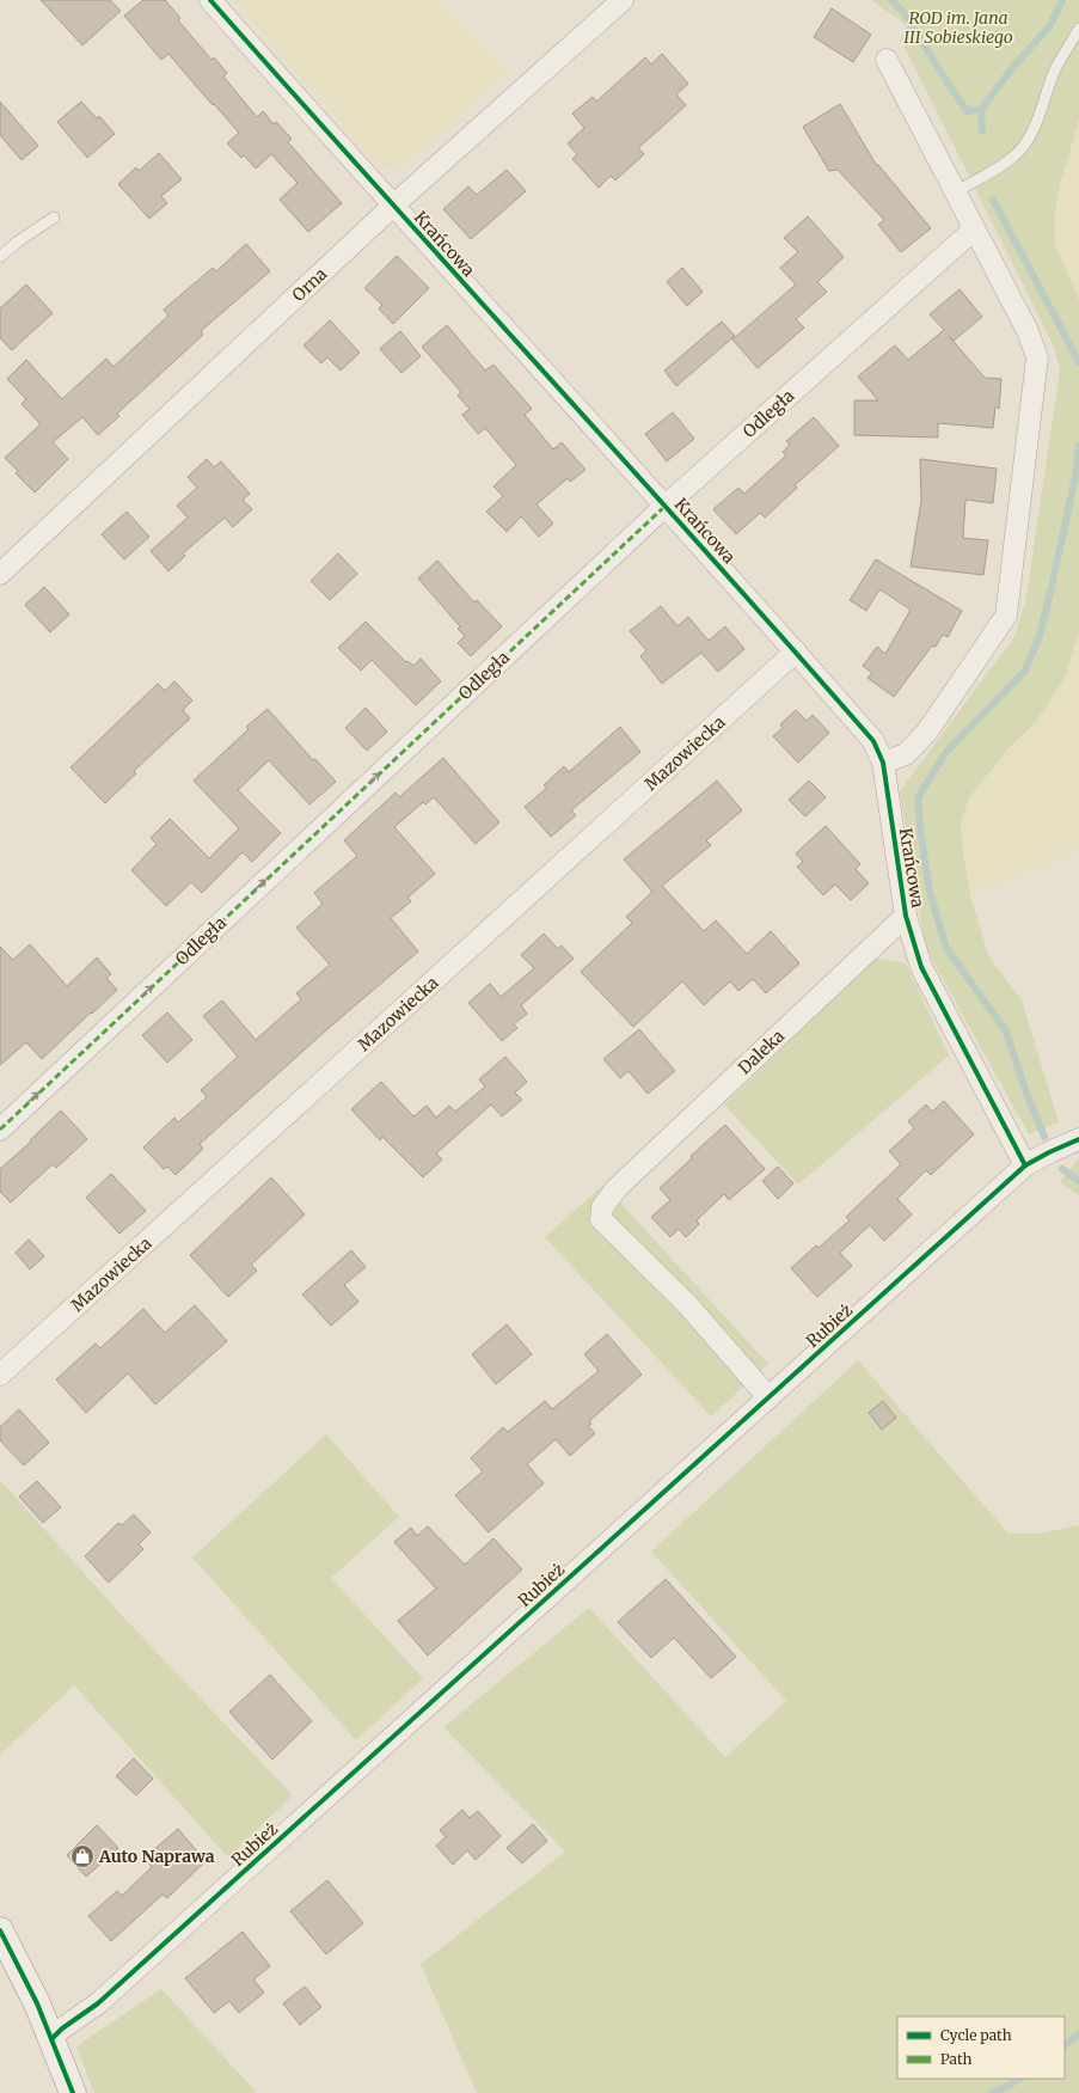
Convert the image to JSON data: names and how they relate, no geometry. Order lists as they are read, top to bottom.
{
  "streets": {
    "street": [
      "Krańcowa",
      "Orna",
      "Odległa",
      "Mazowiecka",
      "Daleka",
      "Rubież"
    ]
  },
  "crossings": [
    ["Krańcowa", "Orna"],
    ["Krańcowa", "Odległa"],
    ["Krańcowa", "Mazowiecka"],
    ["Krańcowa", "Daleka"],
    ["Krańcowa", "Rubież"],
    ["Daleka", "Rubież"]
  ],
  "one_way": ["Odległa"],
  "parks": ["ROD im. Jana III Sobieskiego"],
  "places": {
    "shop": ["Auto Naprawa"]
  },
  "legend": ["Cycle path", "Path"]
}
